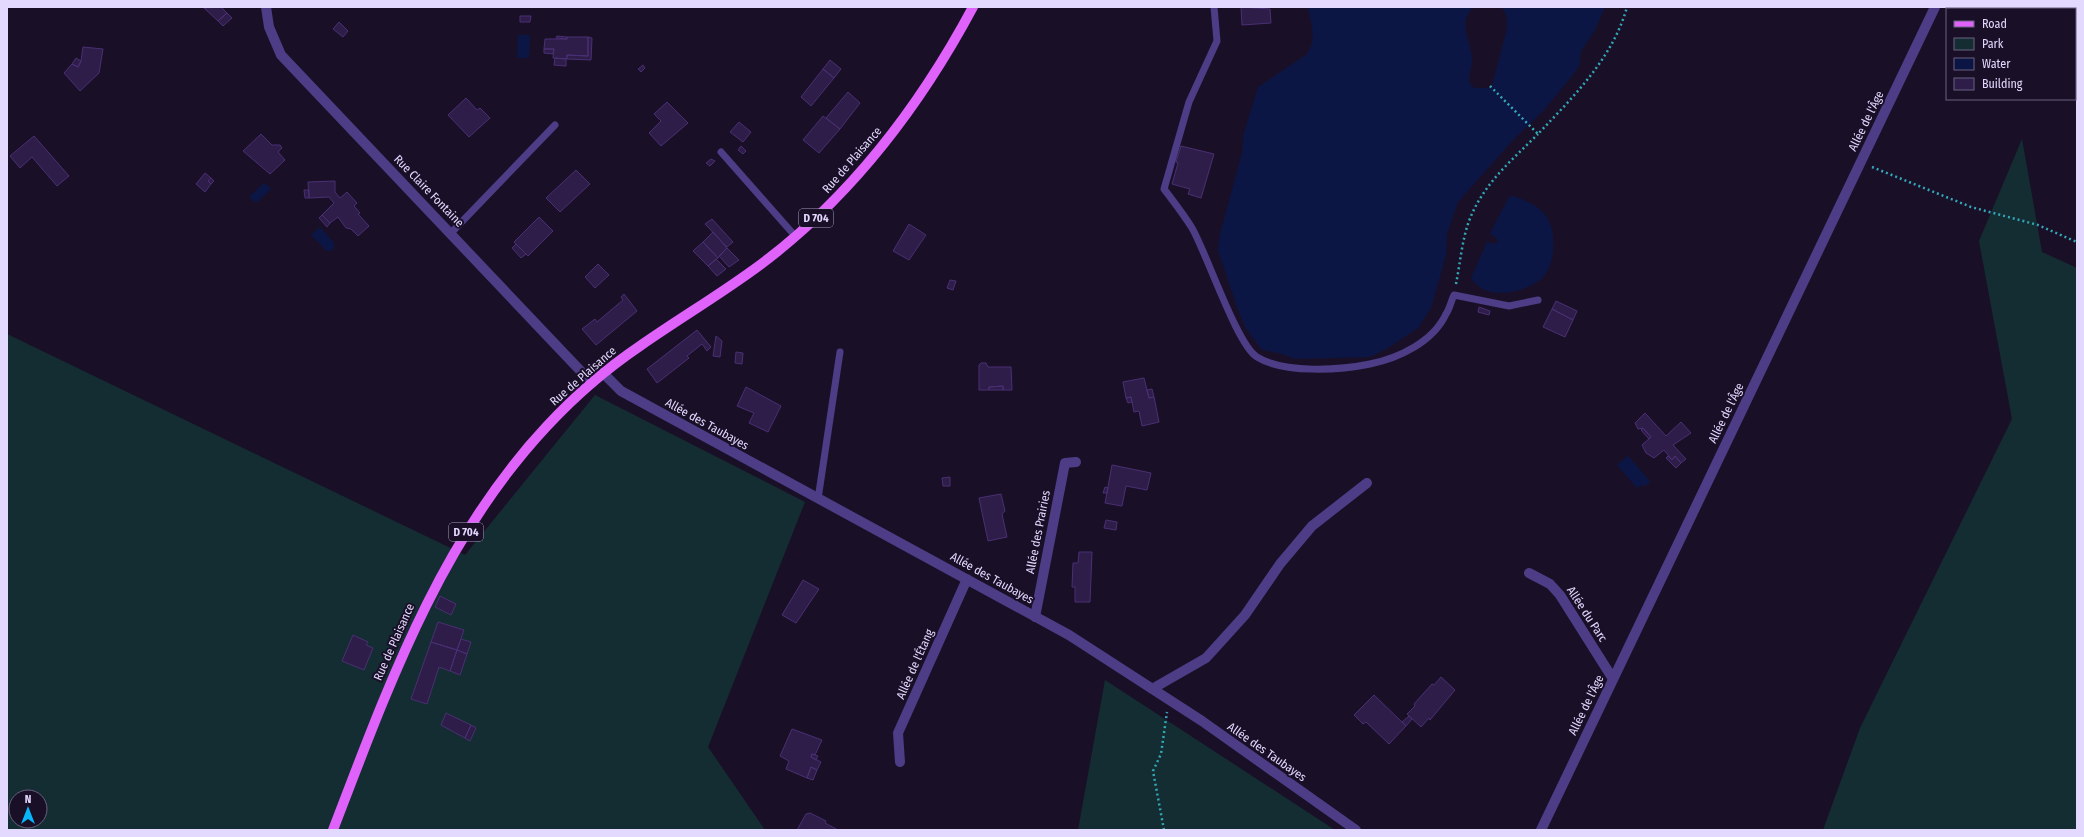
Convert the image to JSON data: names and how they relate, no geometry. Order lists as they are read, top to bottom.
{
  "streets": {
    "main road": ["Rue de Plaisance", "D 704"],
    "street": [
      "Allée de l'Âge",
      "Rue Claire Fontaine",
      "Allée des Taubayes",
      "Allée des Prairies",
      "Allée du Parc",
      "Allée de l'Étang"
    ]
  },
  "crossings": [
    ["Allée de l'Âge", "Allée du Parc"],
    ["Rue de Plaisance", "Rue Claire Fontaine"],
    ["Rue de Plaisance", "Allée des Taubayes"],
    ["Allée des Taubayes", "Allée des Prairies"],
    ["Allée des Taubayes", "Allée de l'Étang"]
  ],
  "legend": [
    "Road",
    "Park",
    "Water",
    "Building"
  ],
  "north": "top"
}
